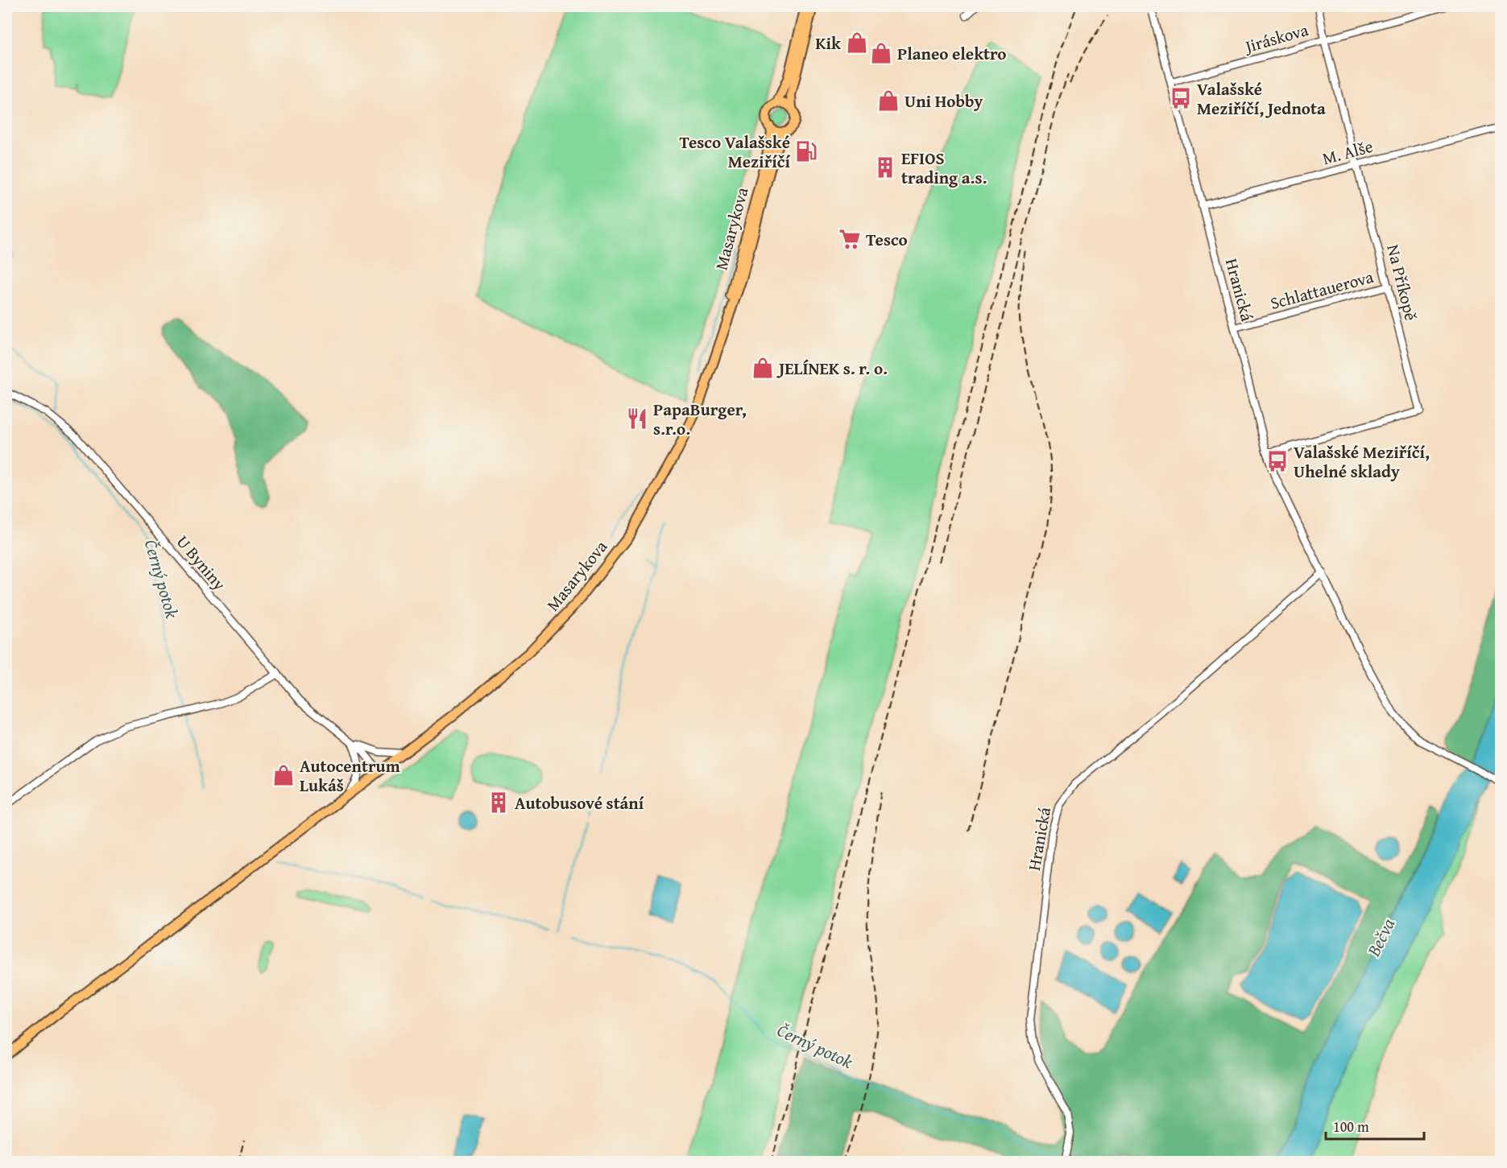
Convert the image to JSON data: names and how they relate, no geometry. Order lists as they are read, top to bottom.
{
  "streets": {
    "main road": ["Masarykova"],
    "street": [
      "Jiráskova",
      "M. Alše",
      "Na Příkopě",
      "Hranická",
      "Schlattauerova",
      "U Byniny"
    ]
  },
  "crossings": [
    ["Jiráskova", "Na Příkopě"],
    ["Jiráskova", "Hranická"],
    ["M. Alše", "Na Příkopě"],
    ["M. Alše", "Hranická"],
    ["Na Příkopě", "Hranická"],
    ["Na Příkopě", "Schlattauerova"],
    ["Hranická", "Schlattauerova"]
  ],
  "water": ["Černý potok", "Bečva"],
  "places": {
    "shop": [
      "Kik",
      "Planeo elektro",
      "Uni Hobby",
      "JELÍNEK s. r. o.",
      "Autocentrum Lukáš"
    ],
    "bus stop": ["Valašské Meziříčí, Jednota", "Valašské Meziříčí, Uhelné sklady"],
    "fuel station": ["Tesco Valašské Meziříčí"],
    "building": ["EFIOS trading a.s.", "Autobusové stání"],
    "supermarket": ["Tesco"],
    "restaurant": ["PapaBurger, s.r.o."]
  },
  "scale_bar": "100 m"
}
